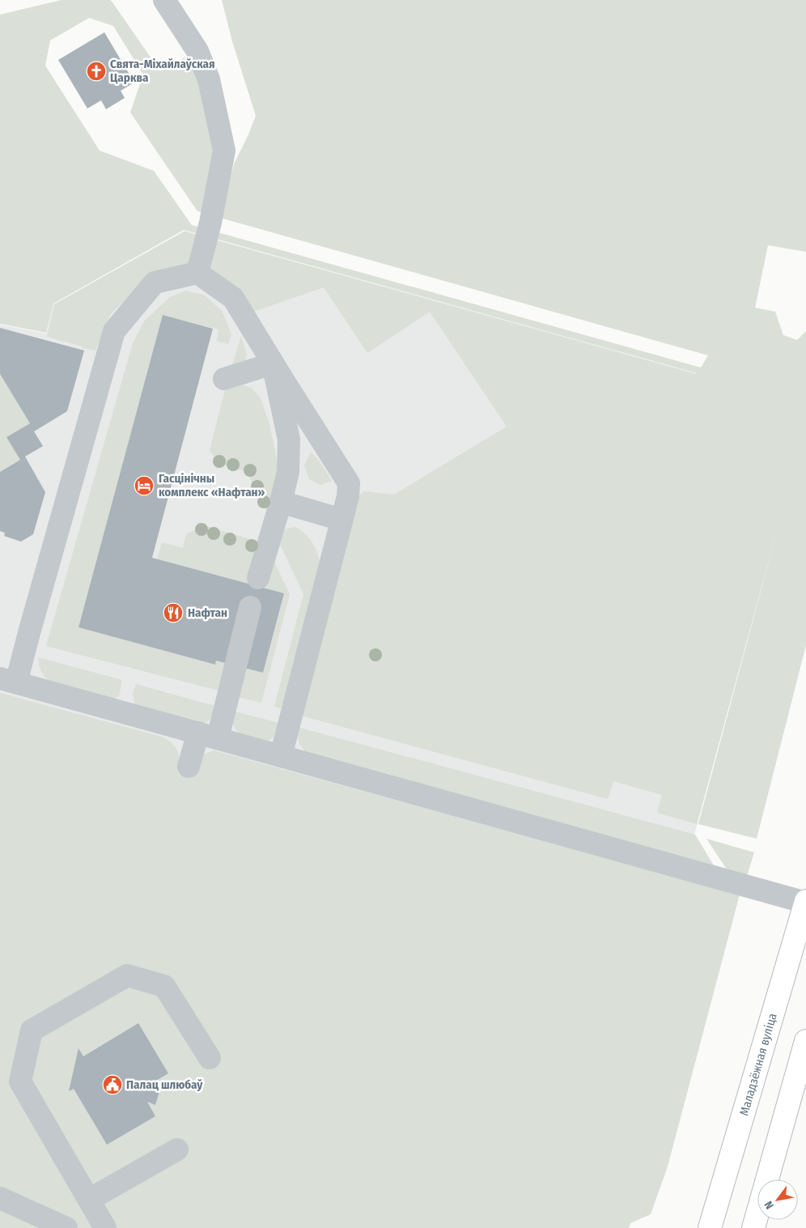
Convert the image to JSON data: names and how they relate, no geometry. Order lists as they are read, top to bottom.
{
  "streets": {
    "main road": ["Маладзёжная вуліца"]
  },
  "places": {
    "church": ["Свята-Міхайлаўская Царква"],
    "hotel": ["Гасцінічны комплекс «Нафтан»"],
    "restaurant": ["Нафтан"],
    "public building": ["Палац шлюбаў"]
  },
  "north": "bottom left"
}
